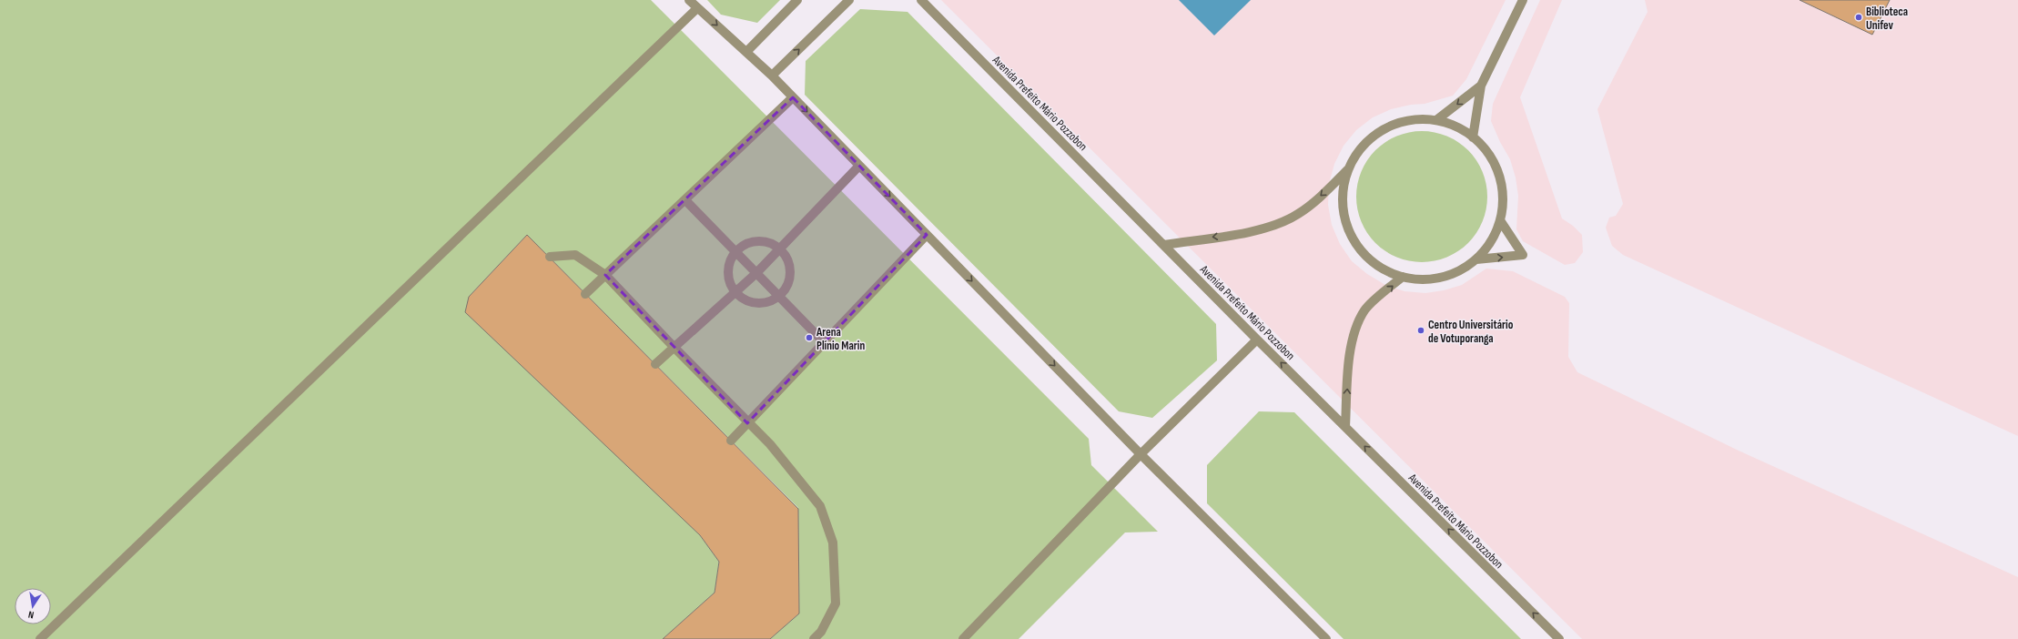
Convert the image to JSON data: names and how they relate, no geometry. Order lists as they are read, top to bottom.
{
  "streets": {
    "street": ["Avenida Prefeito Mário Pozzobon"]
  },
  "one_way": ["Avenida Prefeito Mário Pozzobon"],
  "places": ["Biblioteca Unifev", "Centro Universitário de Votuporanga", "Arena Plínio Marin"],
  "north": "bottom"
}
